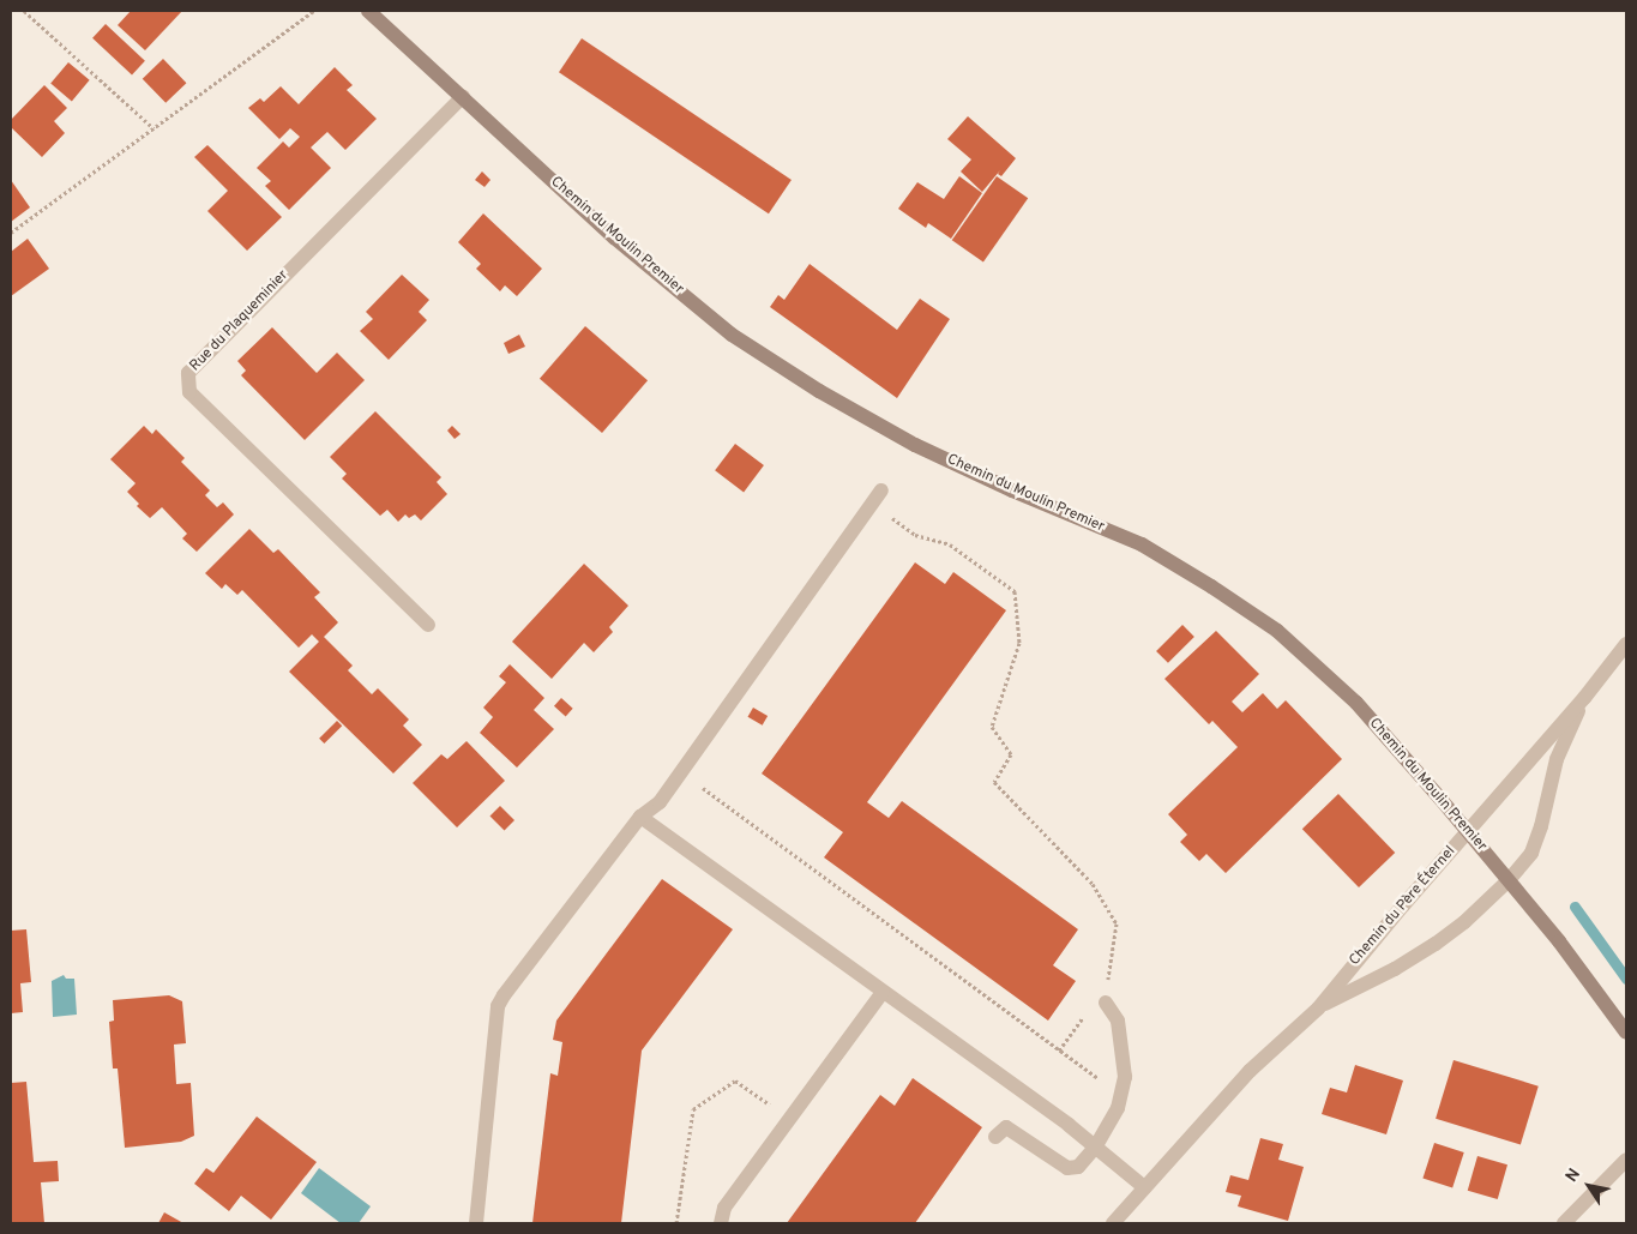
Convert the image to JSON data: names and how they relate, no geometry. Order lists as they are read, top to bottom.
{
  "streets": {
    "main road": ["Chemin du Moulin Premier"],
    "street": ["Rue du Plaqueminier", "Chemin du Père Éternel"]
  },
  "crossings": [
    ["Chemin du Moulin Premier", "Rue du Plaqueminier"],
    ["Chemin du Moulin Premier", "Chemin du Père Éternel"]
  ],
  "north": "top left"
}
